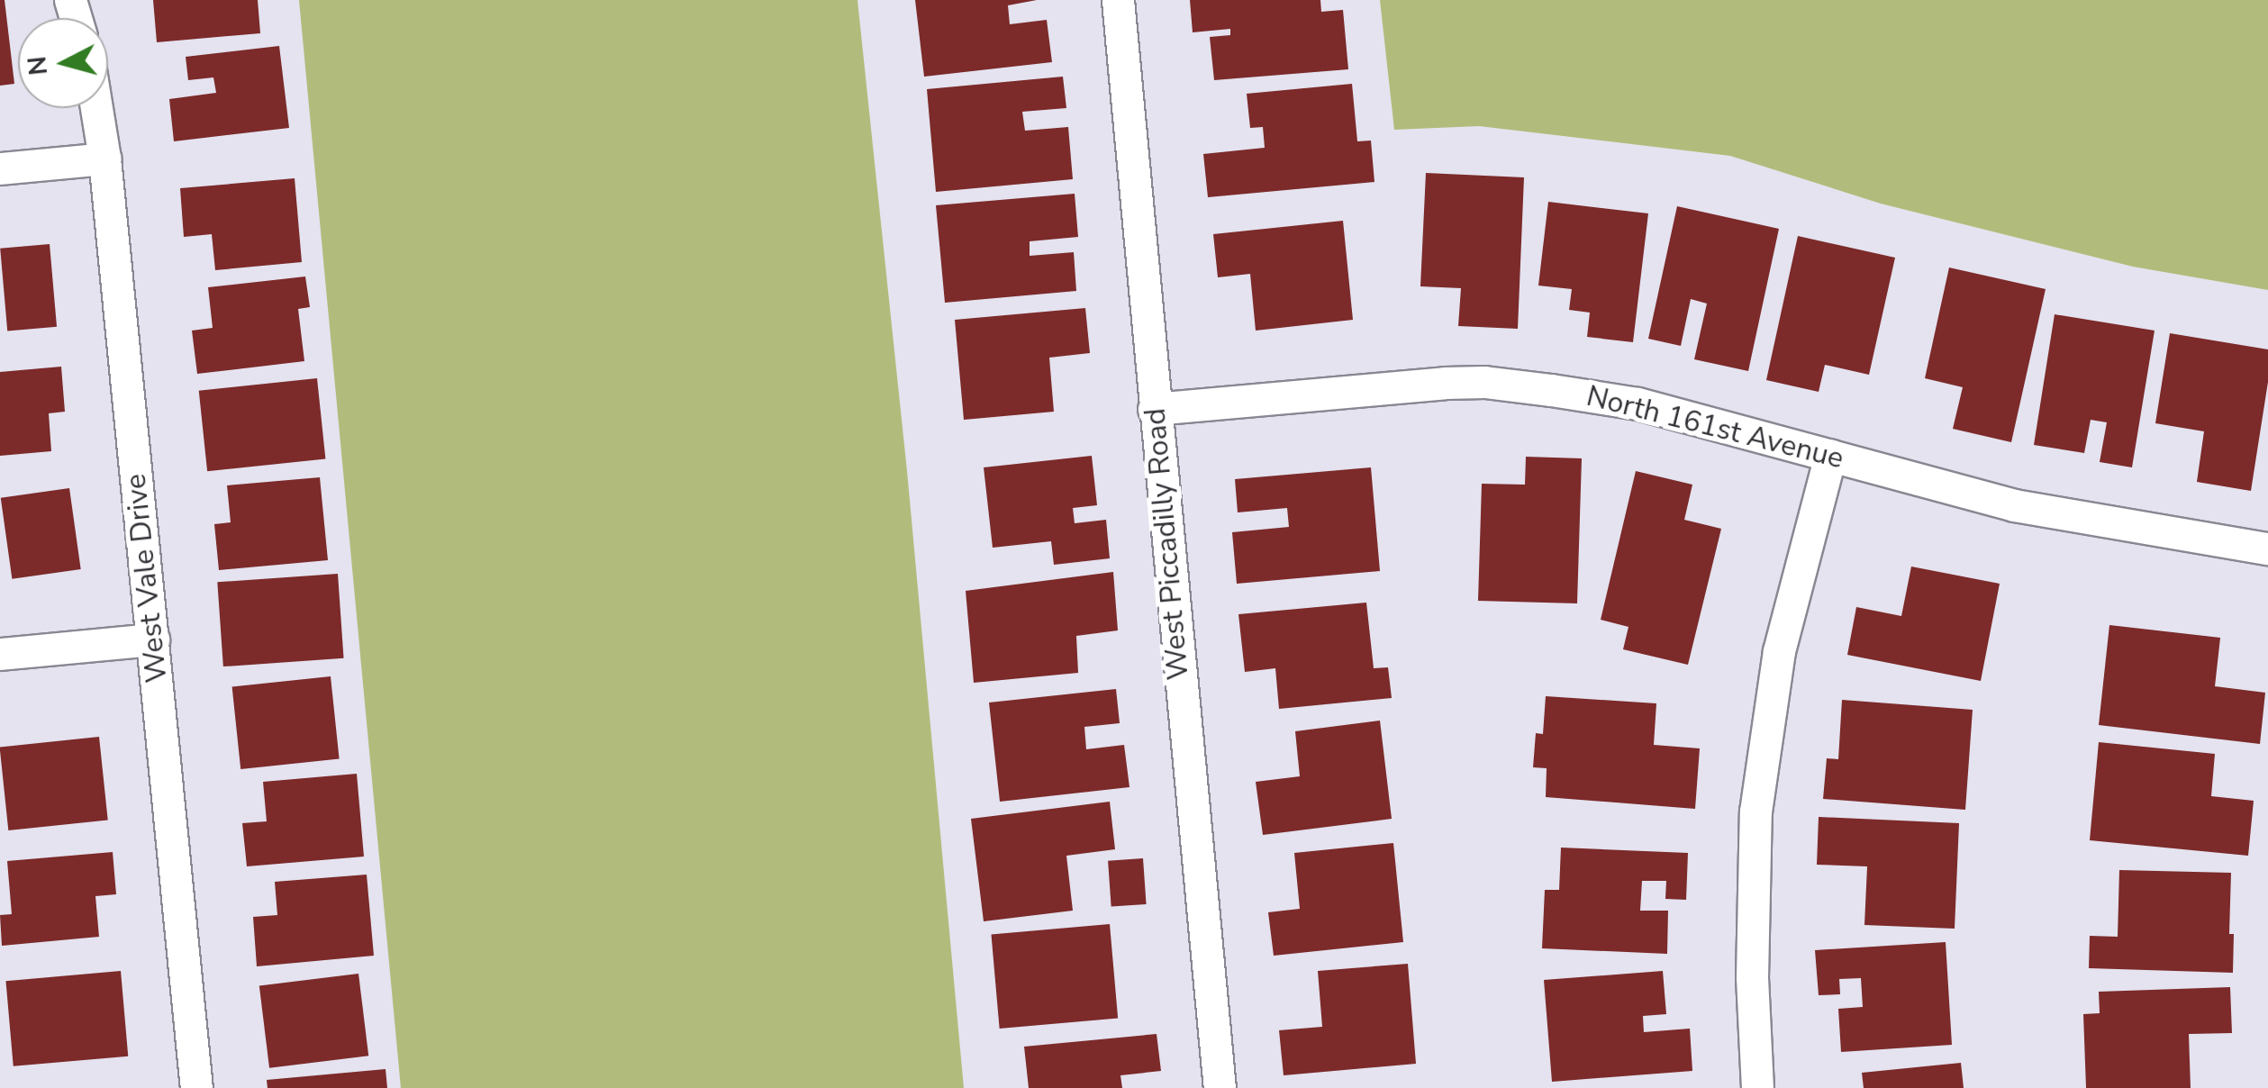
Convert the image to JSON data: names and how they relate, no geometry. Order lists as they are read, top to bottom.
{
  "streets": {
    "street": ["North 161st Avenue", "West Piccadilly Road", "West Vale Drive"]
  },
  "crossings": [
    ["North 161st Avenue", "West Piccadilly Road"]
  ],
  "north": "left"
}
